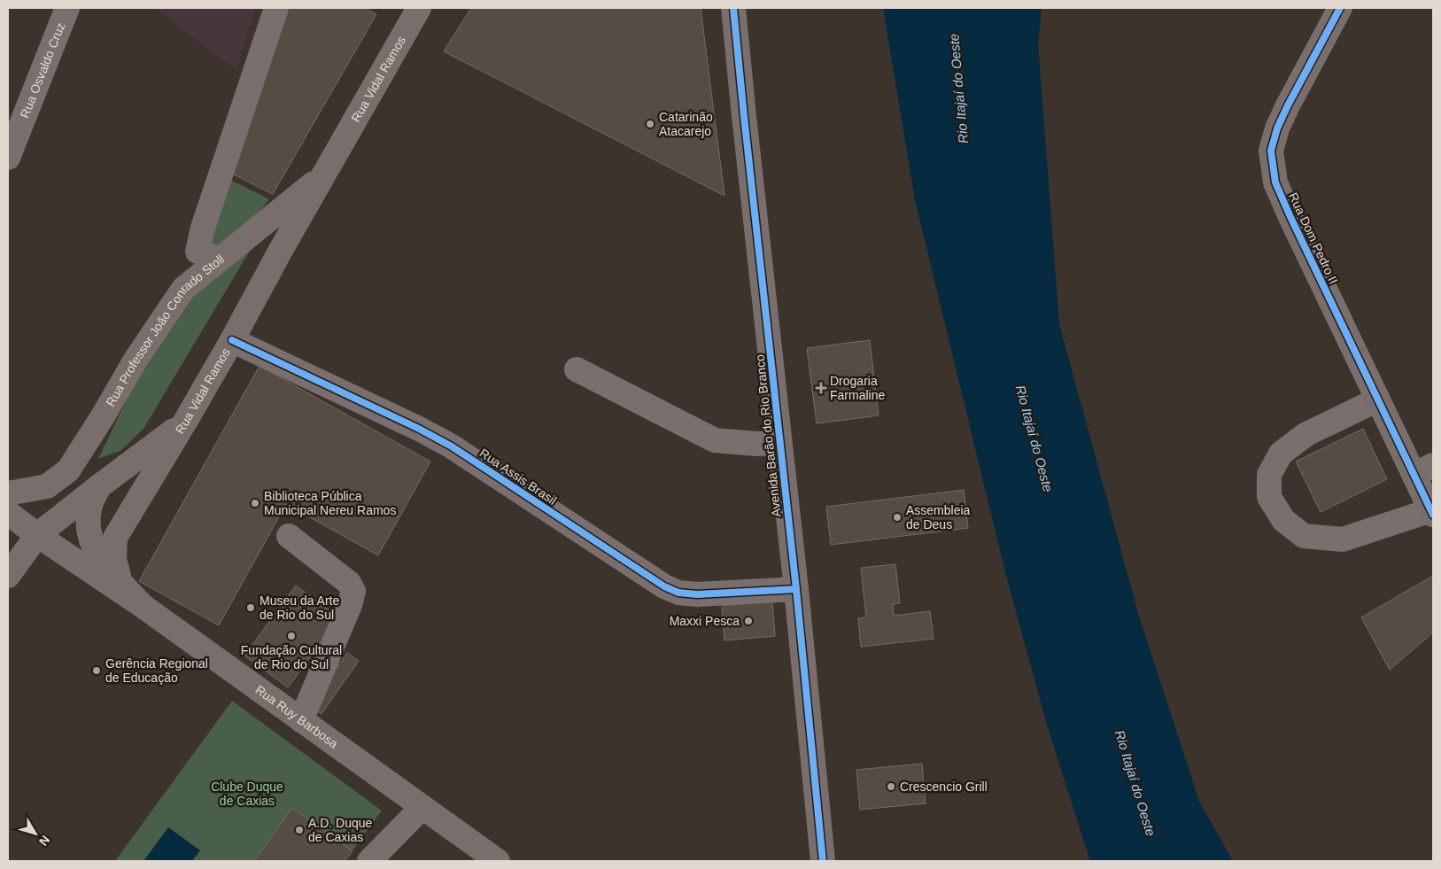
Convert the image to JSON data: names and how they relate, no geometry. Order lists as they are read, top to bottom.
{
  "streets": {
    "main road": [
      "Rua Vidal Ramos",
      "Rua Dom Pedro II",
      "Rua Professor João Conrado Stoll",
      "Avenida Barão do Rio Branco",
      "Rua Ruy Barbosa"
    ],
    "street": ["Rua Osvaldo Cruz", "Rua Assis Brasil"]
  },
  "crossings": [
    ["Rua Vidal Ramos", "Rua Professor João Conrado Stoll"],
    ["Rua Vidal Ramos", "Rua Assis Brasil"],
    ["Rua Vidal Ramos", "Rua Ruy Barbosa"],
    ["Avenida Barão do Rio Branco", "Rua Assis Brasil"]
  ],
  "water": ["Rio Itajaí do Oeste"],
  "parks": ["Clube Duque de Caxias"],
  "places": {
    "other": [
      "Catarinão Atacarejo",
      "Biblioteca Pública Municipal Nereu Ramos",
      "Assembleia de Deus",
      "Museu da Arte de Rio do Sul",
      "Maxxi Pesca",
      "Fundação Cultural de Rio do Sul",
      "Gerência Regional de Educação",
      "Crescencio Grill",
      "A.D. Duque de Caxias"
    ],
    "health": ["Drogaria Farmaline"]
  },
  "north": "bottom right"
}
